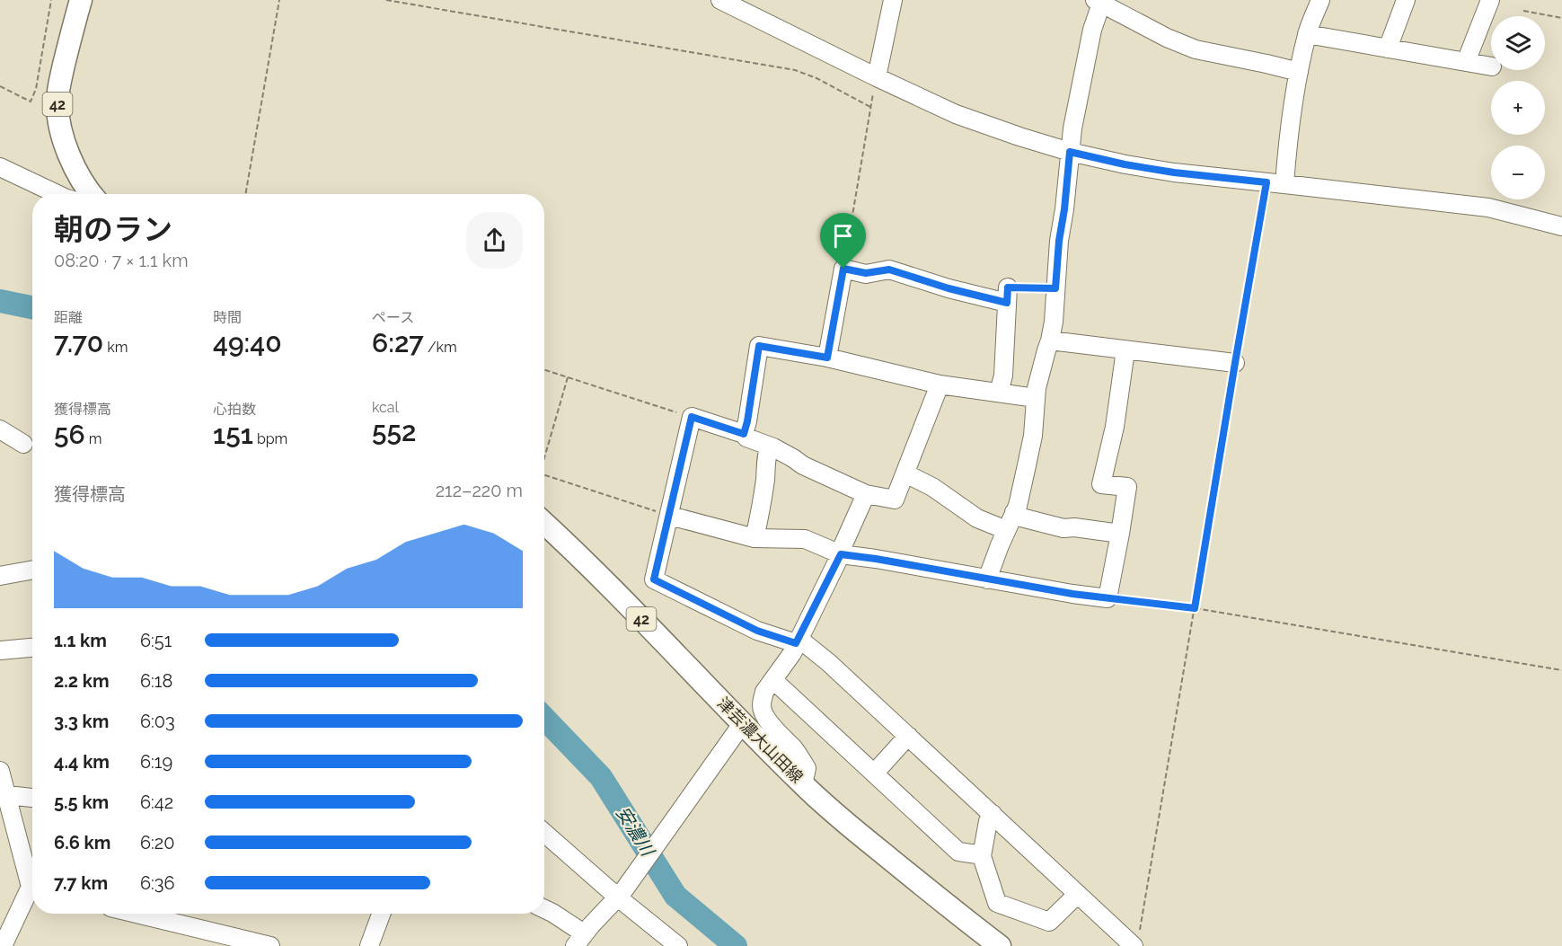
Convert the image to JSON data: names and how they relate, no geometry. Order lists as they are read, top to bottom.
{
  "streets": {
    "main road": ["42", "津芸濃大山田線"]
  },
  "water": ["安濃川"],
  "page": {
    "map_buttons": ["+", "−"],
    "heading": ["朝のラン", "08:20 · 7 × 1.1 km"],
    "stats": [
      ["距離", "7.70 km"],
      ["時間", "49:40"],
      ["ペース", "6:27 /km"],
      ["獲得標高", "56 m"],
      ["心拍数", "151 bpm"],
      ["kcal", "552"]
    ],
    "chart": ["獲得標高", "212–220 m"],
    "list": [
      {
        "name": "1.1 km",
        "note": "6:51"
      },
      {
        "name": "2.2 km",
        "note": "6:18"
      },
      {
        "name": "3.3 km",
        "note": "6:03"
      },
      {
        "name": "4.4 km",
        "note": "6:19"
      },
      {
        "name": "5.5 km",
        "note": "6:42"
      },
      {
        "name": "6.6 km",
        "note": "6:20"
      },
      {
        "name": "7.7 km",
        "note": "6:36"
      }
    ]
  }
}
